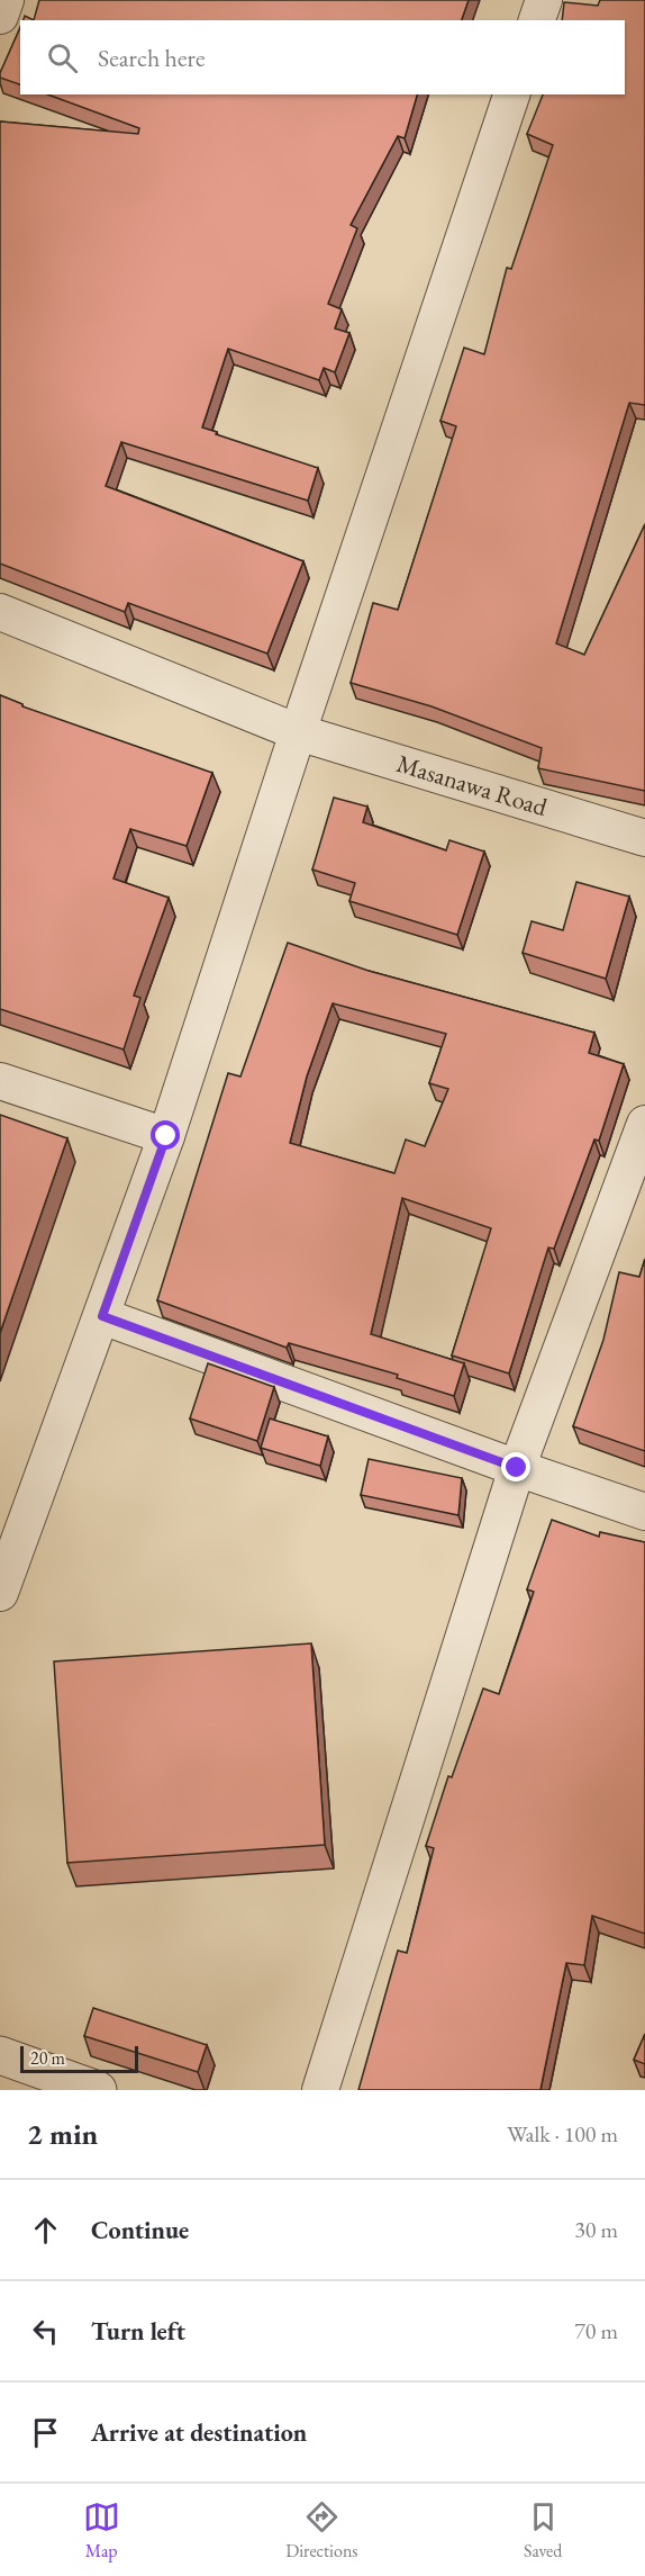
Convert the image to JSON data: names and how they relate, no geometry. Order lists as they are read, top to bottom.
{
  "streets": {
    "street": ["Masanawa Road"]
  },
  "scale_bar": "20 m",
  "page": {
    "search": "Search here",
    "scale": "20 m",
    "heading": ["2 min", "Walk · 100 m"],
    "list": [
      ["Continue", "30 m"],
      ["Turn left", "70 m"],
      "Arrive at destination"
    ],
    "nav": ["Map", "Directions", "Saved"]
  }
}
